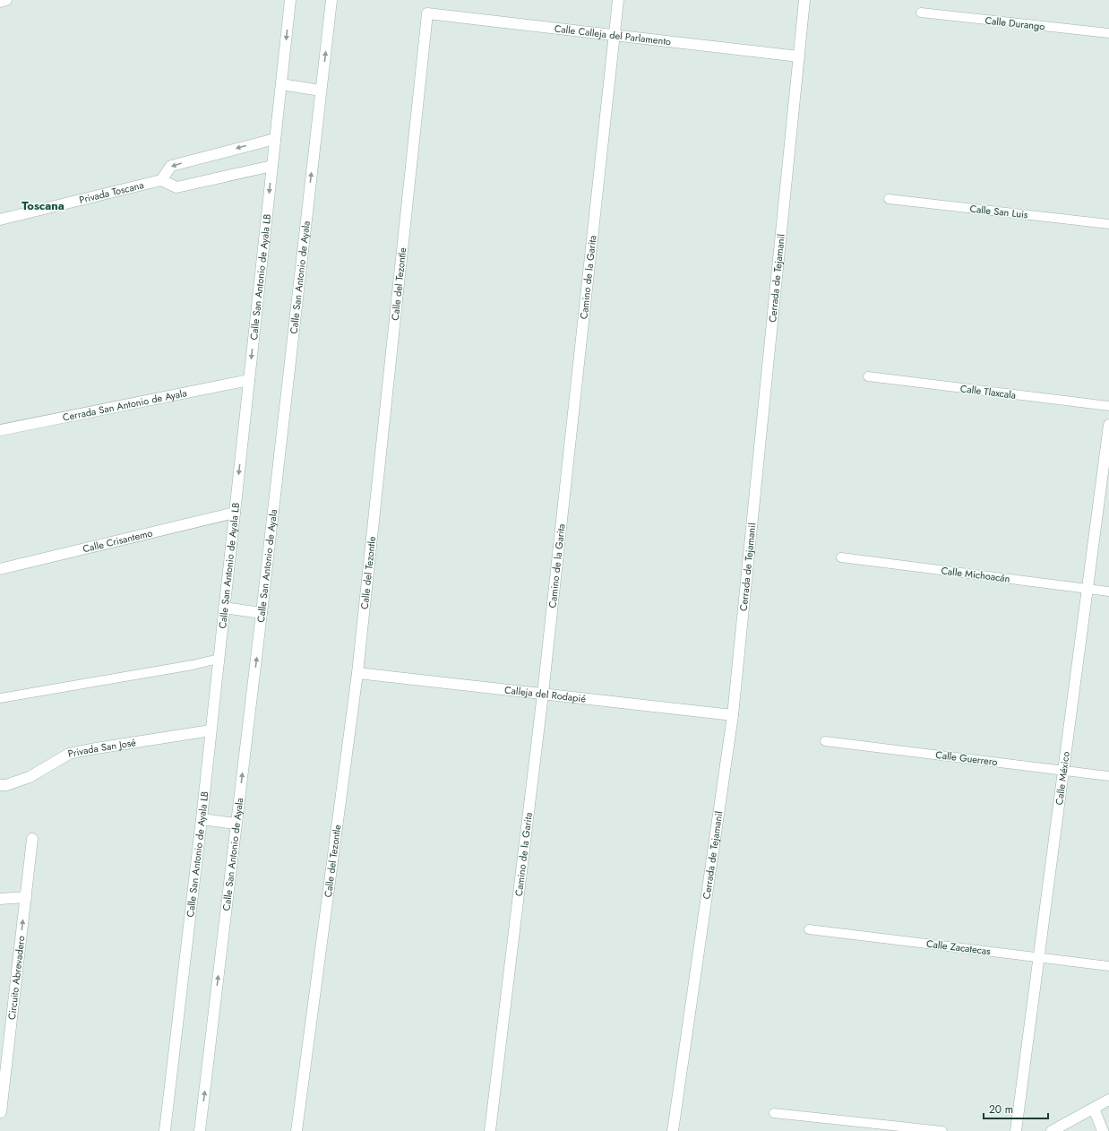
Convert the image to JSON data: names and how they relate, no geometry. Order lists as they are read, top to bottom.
{
  "streets": {
    "street": [
      "Calle Calleja del Parlamento",
      "Privada Toscana",
      "Calle San Antonio de Ayala LB",
      "Calle San Antonio de Ayala",
      "Camino de la Garita",
      "Cerrada de Tejamanil",
      "Calle del Tezontle",
      "Cerrada San Antonio de Ayala",
      "Calle Crisantemo",
      "Calleja del Rodapié",
      "Privada San José",
      "Calle México",
      "Circuito Abrevadero"
    ],
    "lane": [
      "Calle Durango",
      "Calle San Luis",
      "Calle Tlaxcala",
      "Calle Michoacán",
      "Calle Guerrero",
      "Calle Zacatecas"
    ]
  },
  "crossings": [
    ["Calle Calleja del Parlamento", "Camino de la Garita"],
    ["Calle Calleja del Parlamento", "Cerrada de Tejamanil"],
    ["Calle Calleja del Parlamento", "Calle del Tezontle"],
    ["Calle San Antonio de Ayala LB", "Cerrada San Antonio de Ayala"],
    ["Calle San Antonio de Ayala LB", "Calle Crisantemo"],
    ["Calle San Antonio de Ayala LB", "Privada San José"],
    ["Camino de la Garita", "Calleja del Rodapié"],
    ["Cerrada de Tejamanil", "Calleja del Rodapié"],
    ["Calle del Tezontle", "Calleja del Rodapié"],
    ["Calle Michoacán", "Calle México"],
    ["Calle Guerrero", "Calle México"],
    ["Calle México", "Calle Zacatecas"]
  ],
  "one_way": ["Calle San Antonio de Ayala LB", "Calle San Antonio de Ayala", "Circuito Abrevadero"],
  "districts": ["Toscana"],
  "scale_bar": "20 m"
}
